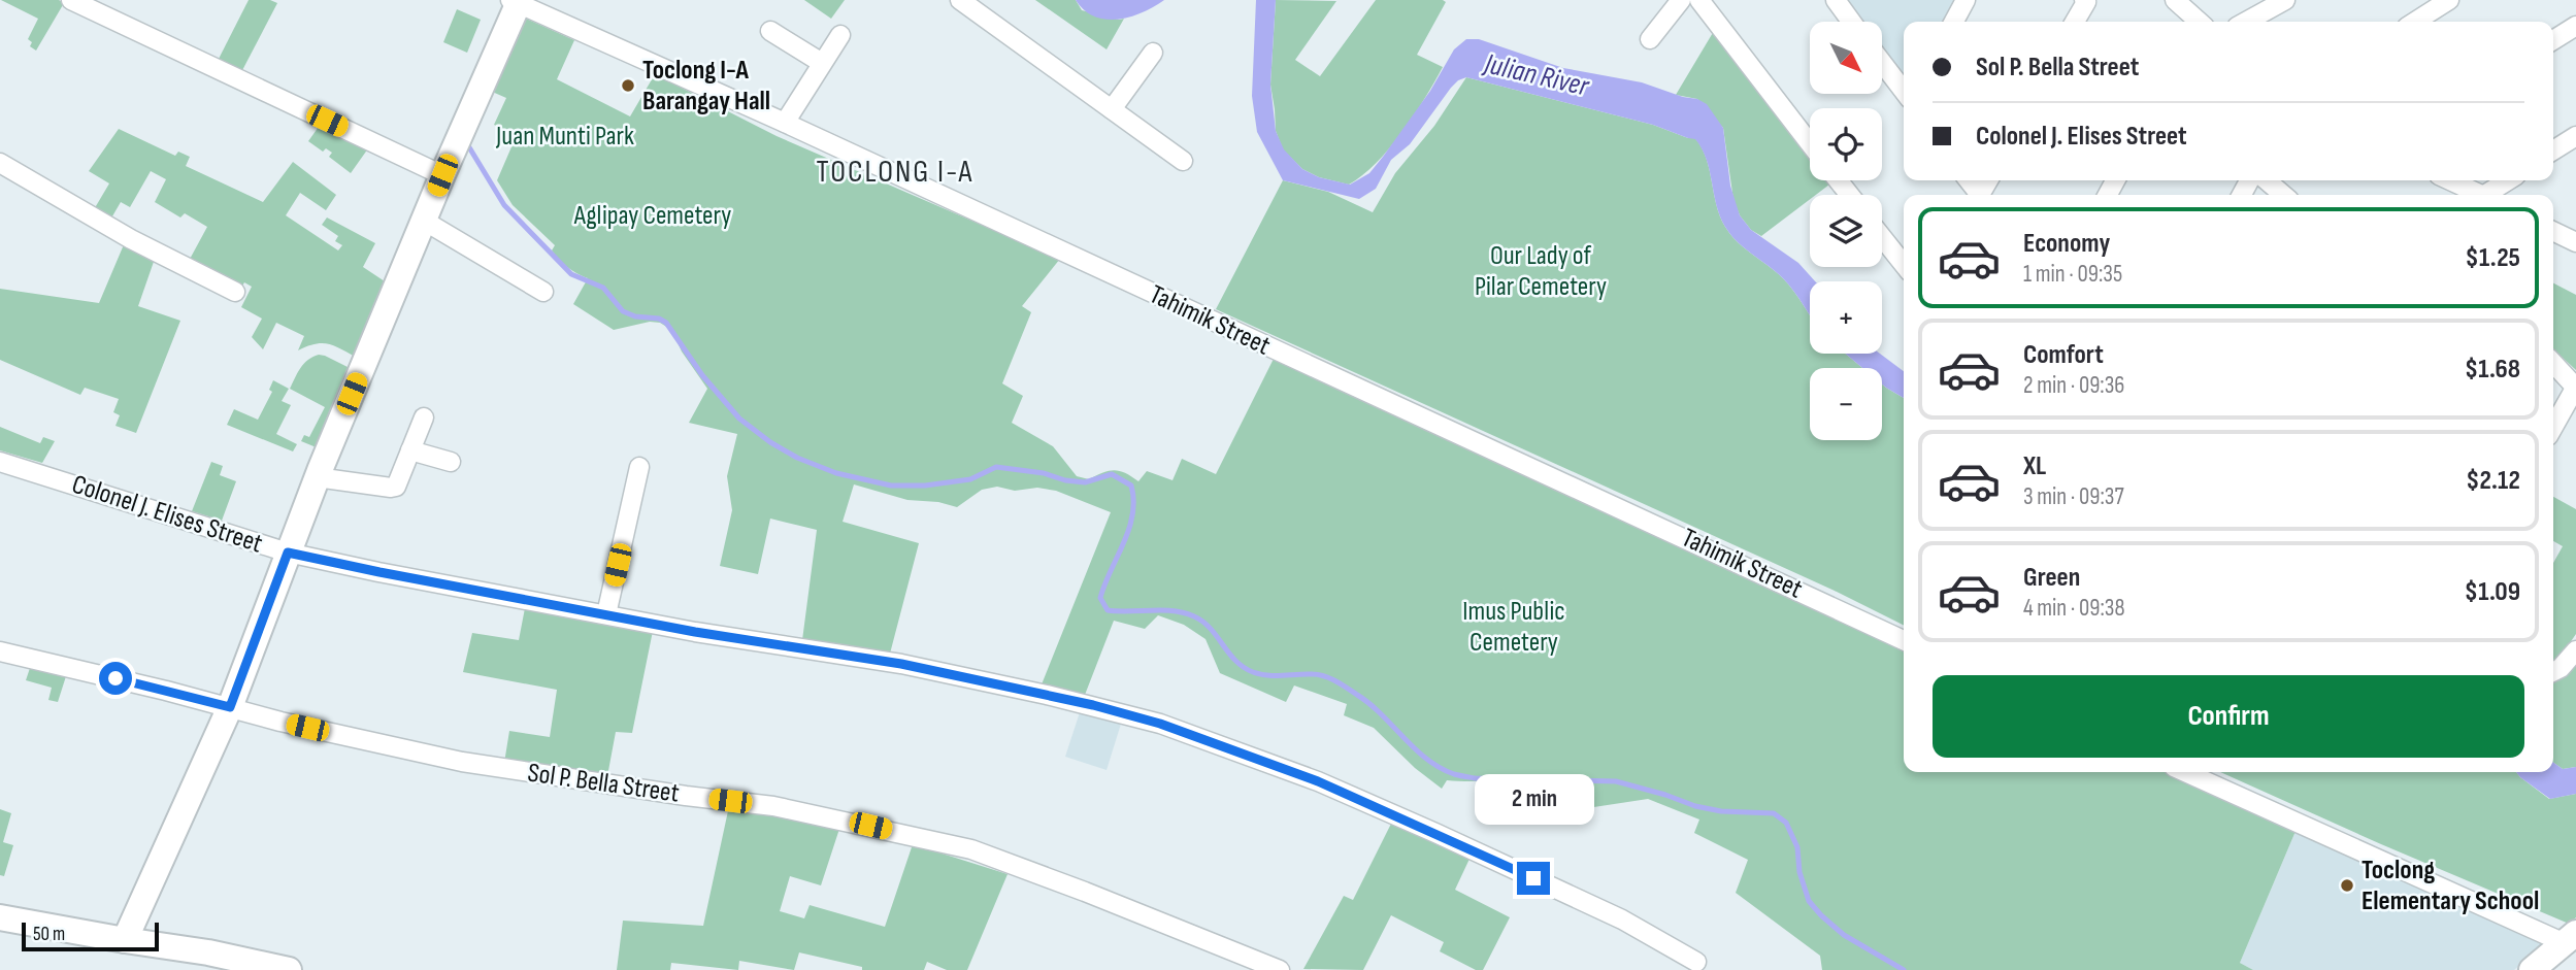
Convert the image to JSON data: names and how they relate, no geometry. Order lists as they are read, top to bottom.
{
  "streets": {
    "street": ["Tahimik Street", "Colonel J. Elises Street", "Sol P. Bella Street"]
  },
  "districts": ["TOCLONG I-A"],
  "water": ["Julian River"],
  "parks": [
    "Juan Munti Park",
    "Aglipay Cemetery",
    "Our Lady of Pilar Cemetery",
    "Imus Public Cemetery"
  ],
  "places": ["Toclong I-A Barangay Hall", "Toclong Elementary School"],
  "scale_bar": "50 m",
  "north": "bottom right",
  "page": {
    "map_buttons": ["+", "−"],
    "banner": ["Sol P. Bella Street", "Colonel J. Elises Street"],
    "list": [
      {
        "name": "Economy",
        "note": "1 min · 09:35",
        "value": "$1.25"
      },
      {
        "name": "Comfort",
        "note": "2 min · 09:36",
        "value": "$1.68"
      },
      {
        "name": "XL",
        "note": "3 min · 09:37",
        "value": "$2.12"
      },
      {
        "name": "Green",
        "note": "4 min · 09:38",
        "value": "$1.09"
      }
    ],
    "buttons": "Confirm",
    "bubble": "2 min",
    "scale": "50 m"
  }
}
